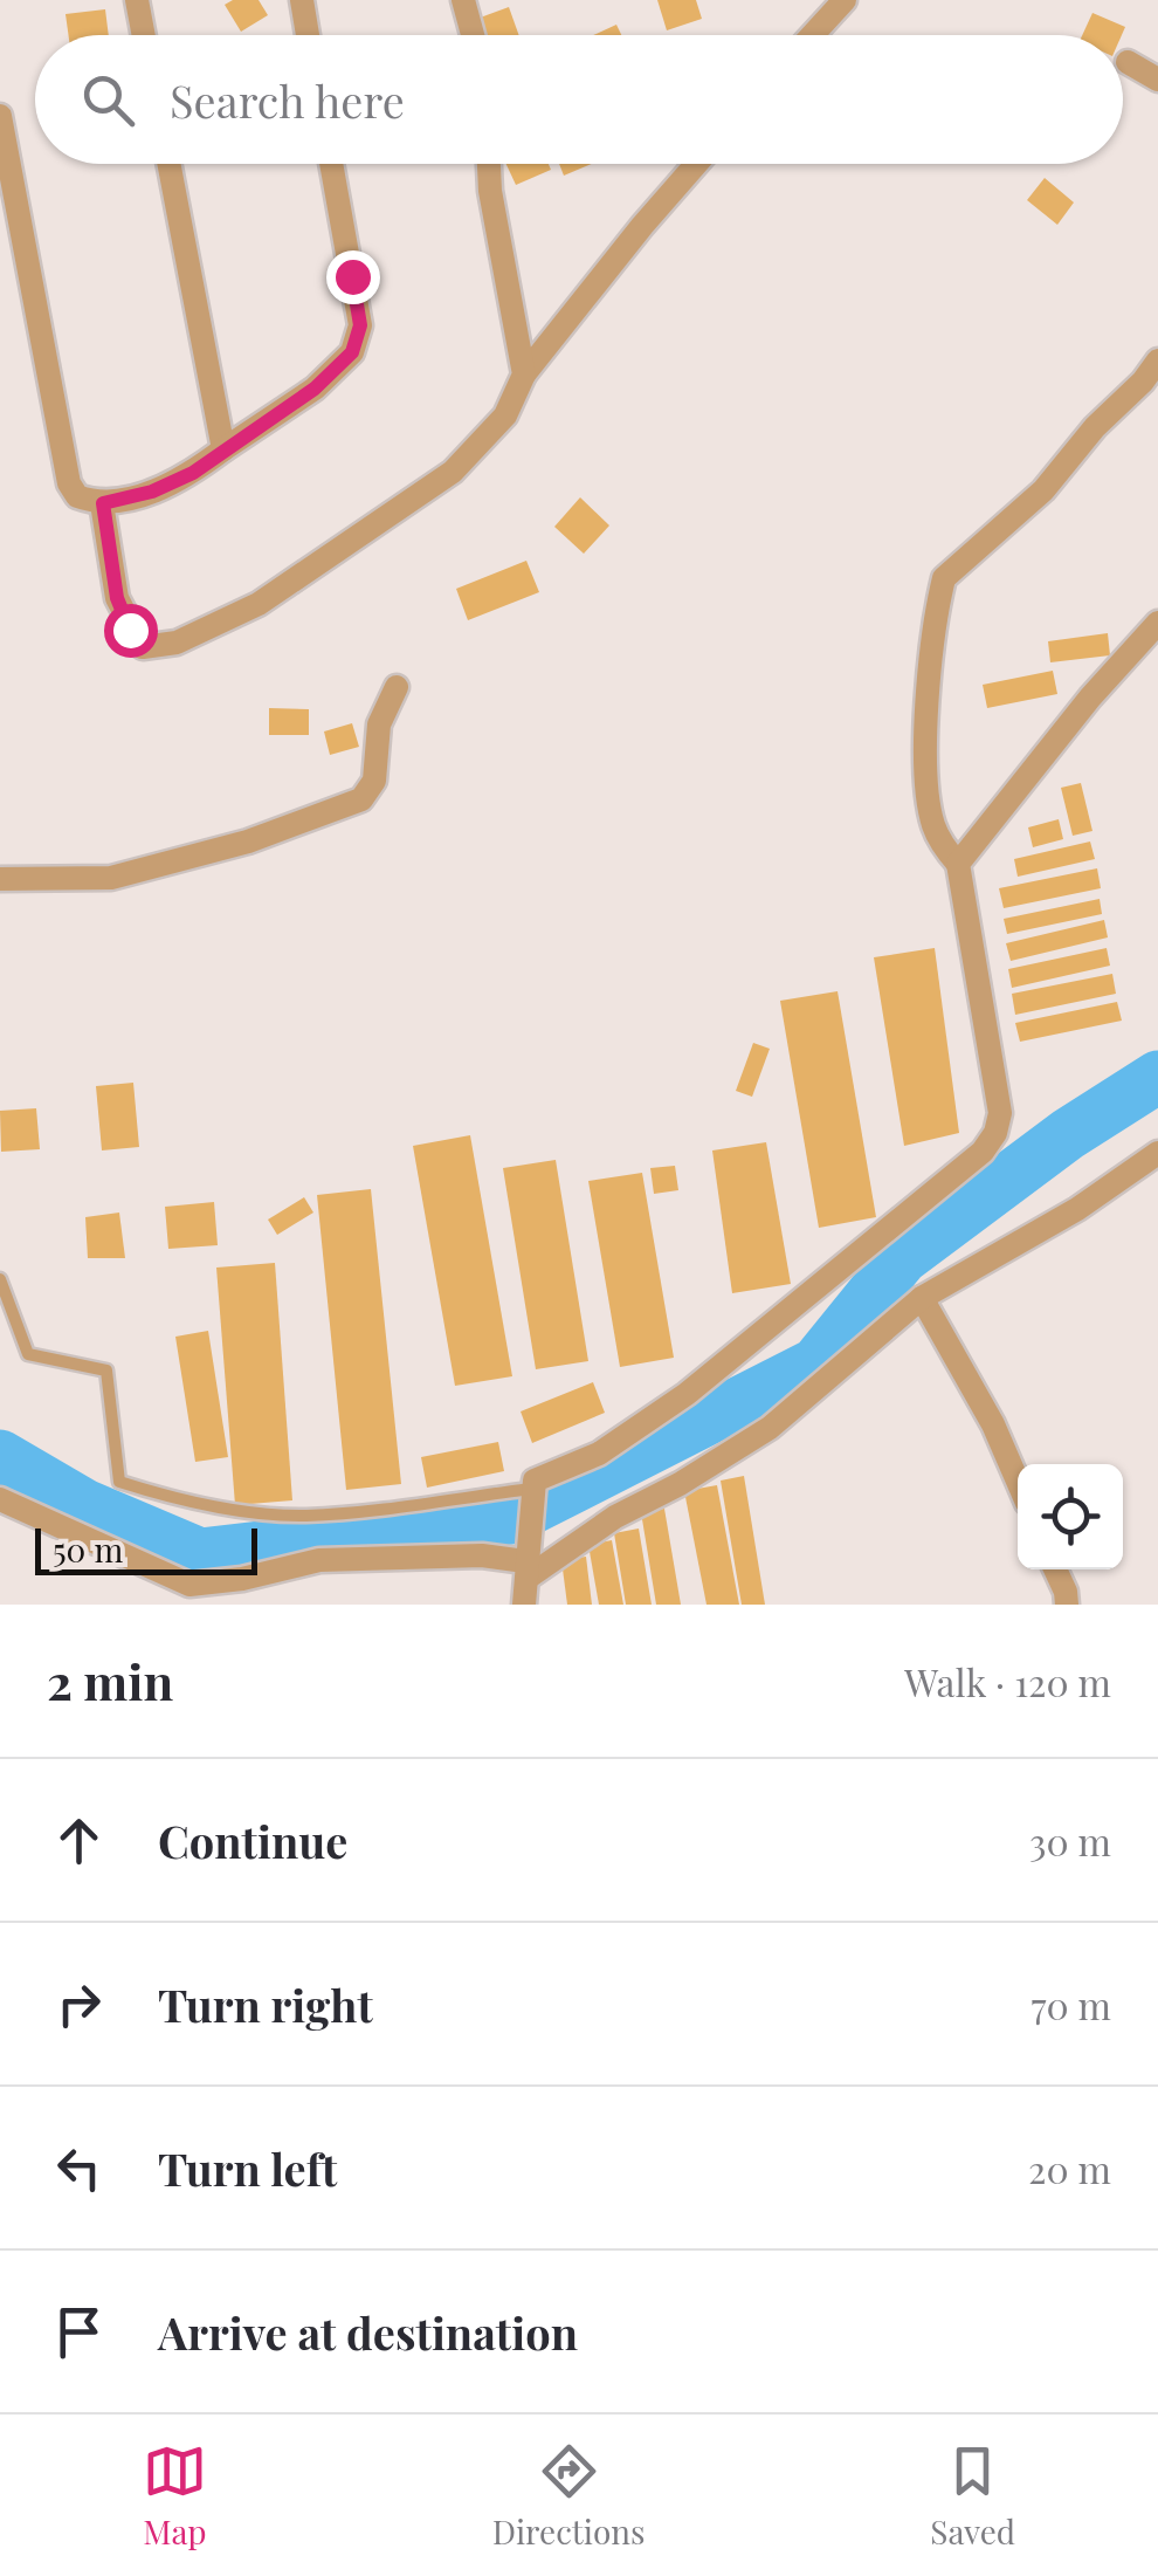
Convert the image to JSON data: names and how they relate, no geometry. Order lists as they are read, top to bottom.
{
  "scale_bar": "50 m",
  "page": {
    "search": "Search here",
    "scale": "50 m",
    "heading": ["2 min", "Walk · 120 m"],
    "list": [
      ["Continue", "30 m"],
      ["Turn right", "70 m"],
      ["Turn left", "20 m"],
      "Arrive at destination"
    ],
    "nav": ["Map", "Directions", "Saved"]
  }
}
